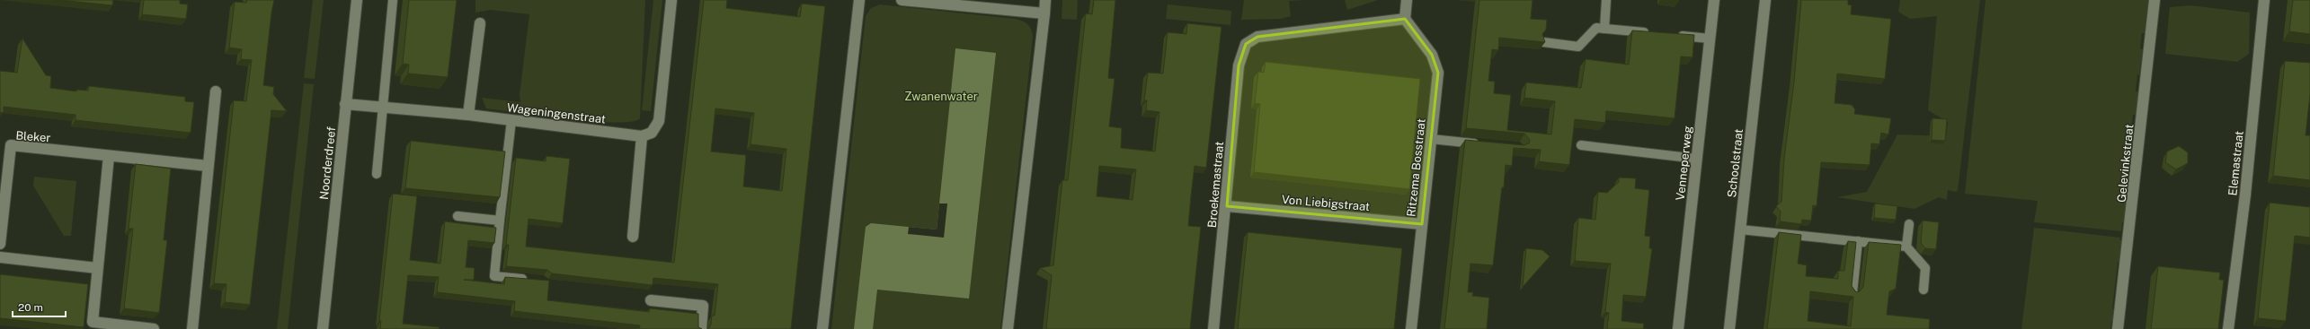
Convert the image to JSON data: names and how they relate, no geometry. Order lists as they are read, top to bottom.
{
  "streets": {
    "street": [
      "Wageningenstraat",
      "Bleker",
      "Noorderdreef",
      "Venneperweg",
      "Schoolstraat",
      "Gelevinkstraat",
      "Elemastraat",
      "Ritzema Bosstraat",
      "Broekemastraat",
      "Von Liebigstraat"
    ]
  },
  "crossings": [
    ["Wageningenstraat", "Noorderdreef"],
    ["Ritzema Bosstraat", "Broekemastraat"],
    ["Ritzema Bosstraat", "Von Liebigstraat"],
    ["Broekemastraat", "Von Liebigstraat"]
  ],
  "parks": ["Zwanenwater"],
  "scale_bar": "20 m"
}
